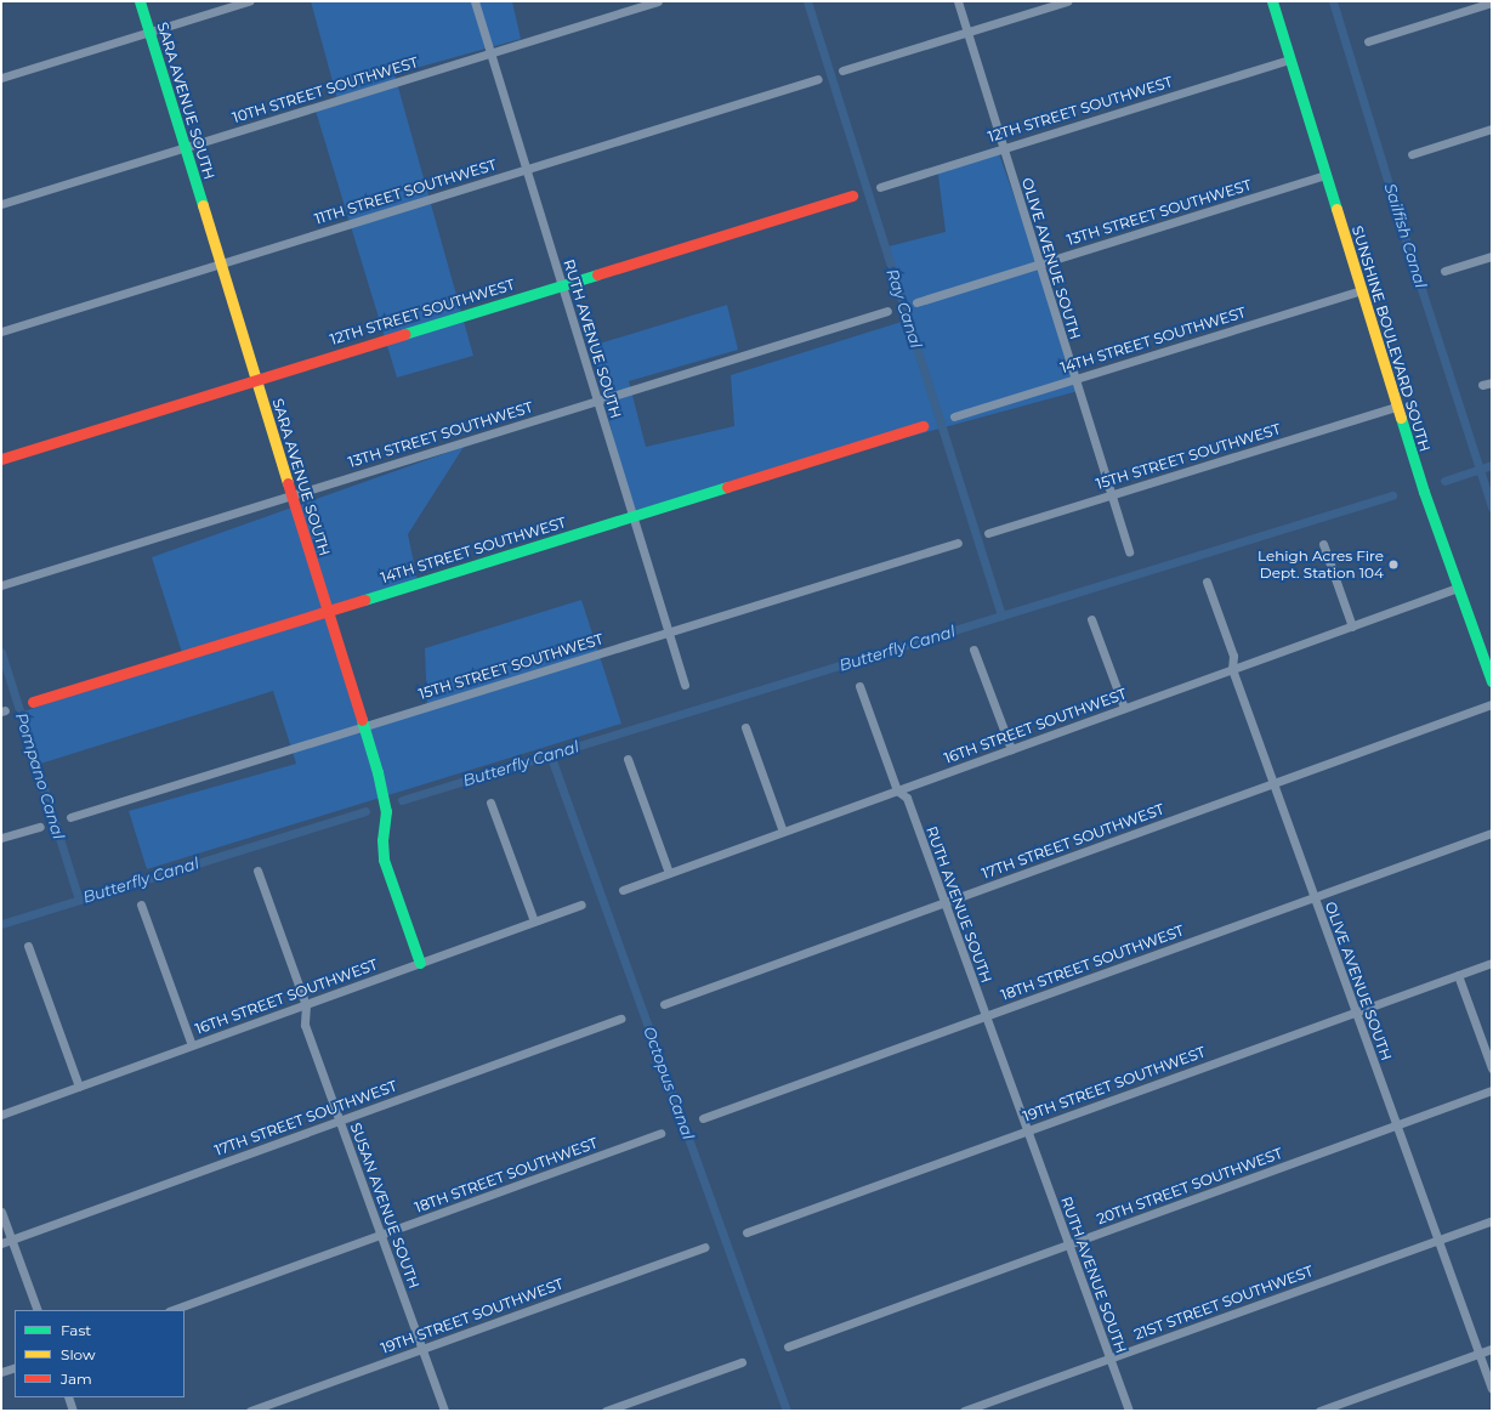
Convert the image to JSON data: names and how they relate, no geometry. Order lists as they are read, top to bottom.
{
  "streets": {
    "street": [
      "10TH STREET SOUTHWEST",
      "SARA AVENUE SOUTH",
      "12TH STREET SOUTHWEST",
      "11TH STREET SOUTHWEST",
      "13TH STREET SOUTHWEST",
      "OLIVE AVENUE SOUTH",
      "RUTH AVENUE SOUTH",
      "SUNSHINE BOULEVARD SOUTH",
      "14TH STREET SOUTHWEST",
      "15TH STREET SOUTHWEST",
      "16TH STREET SOUTHWEST",
      "17TH STREET SOUTHWEST",
      "18TH STREET SOUTHWEST",
      "19TH STREET SOUTHWEST",
      "20TH STREET SOUTHWEST",
      "SUSAN AVENUE SOUTH",
      "21ST STREET SOUTHWEST"
    ]
  },
  "crossings": [
    ["10TH STREET SOUTHWEST", "SARA AVENUE SOUTH"],
    ["10TH STREET SOUTHWEST", "RUTH AVENUE SOUTH"],
    ["SARA AVENUE SOUTH", "12TH STREET SOUTHWEST"],
    ["SARA AVENUE SOUTH", "11TH STREET SOUTHWEST"],
    ["SARA AVENUE SOUTH", "13TH STREET SOUTHWEST"],
    ["SARA AVENUE SOUTH", "14TH STREET SOUTHWEST"],
    ["SARA AVENUE SOUTH", "15TH STREET SOUTHWEST"],
    ["SARA AVENUE SOUTH", "16TH STREET SOUTHWEST"],
    ["12TH STREET SOUTHWEST", "OLIVE AVENUE SOUTH"],
    ["12TH STREET SOUTHWEST", "RUTH AVENUE SOUTH"],
    ["12TH STREET SOUTHWEST", "SUNSHINE BOULEVARD SOUTH"],
    ["11TH STREET SOUTHWEST", "RUTH AVENUE SOUTH"],
    ["13TH STREET SOUTHWEST", "OLIVE AVENUE SOUTH"],
    ["13TH STREET SOUTHWEST", "RUTH AVENUE SOUTH"],
    ["13TH STREET SOUTHWEST", "SUNSHINE BOULEVARD SOUTH"],
    ["OLIVE AVENUE SOUTH", "14TH STREET SOUTHWEST"],
    ["OLIVE AVENUE SOUTH", "15TH STREET SOUTHWEST"],
    ["OLIVE AVENUE SOUTH", "16TH STREET SOUTHWEST"],
    ["OLIVE AVENUE SOUTH", "17TH STREET SOUTHWEST"],
    ["OLIVE AVENUE SOUTH", "18TH STREET SOUTHWEST"],
    ["OLIVE AVENUE SOUTH", "19TH STREET SOUTHWEST"],
    ["OLIVE AVENUE SOUTH", "20TH STREET SOUTHWEST"],
    ["OLIVE AVENUE SOUTH", "21ST STREET SOUTHWEST"],
    ["RUTH AVENUE SOUTH", "14TH STREET SOUTHWEST"],
    ["RUTH AVENUE SOUTH", "15TH STREET SOUTHWEST"],
    ["RUTH AVENUE SOUTH", "16TH STREET SOUTHWEST"],
    ["RUTH AVENUE SOUTH", "17TH STREET SOUTHWEST"],
    ["RUTH AVENUE SOUTH", "18TH STREET SOUTHWEST"],
    ["RUTH AVENUE SOUTH", "19TH STREET SOUTHWEST"],
    ["RUTH AVENUE SOUTH", "20TH STREET SOUTHWEST"],
    ["RUTH AVENUE SOUTH", "21ST STREET SOUTHWEST"],
    ["SUNSHINE BOULEVARD SOUTH", "14TH STREET SOUTHWEST"],
    ["SUNSHINE BOULEVARD SOUTH", "15TH STREET SOUTHWEST"],
    ["SUNSHINE BOULEVARD SOUTH", "16TH STREET SOUTHWEST"],
    ["16TH STREET SOUTHWEST", "SUSAN AVENUE SOUTH"],
    ["17TH STREET SOUTHWEST", "SUSAN AVENUE SOUTH"],
    ["18TH STREET SOUTHWEST", "SUSAN AVENUE SOUTH"],
    ["19TH STREET SOUTHWEST", "SUSAN AVENUE SOUTH"]
  ],
  "water": [
    "Sailfish Canal",
    "Ray Canal",
    "Butterfly Canal",
    "Pompano Canal",
    "Octopus Canal"
  ],
  "places": ["Lehigh Acres Fire Dept. Station 104"],
  "legend": ["Fast", "Slow", "Jam"]
}
